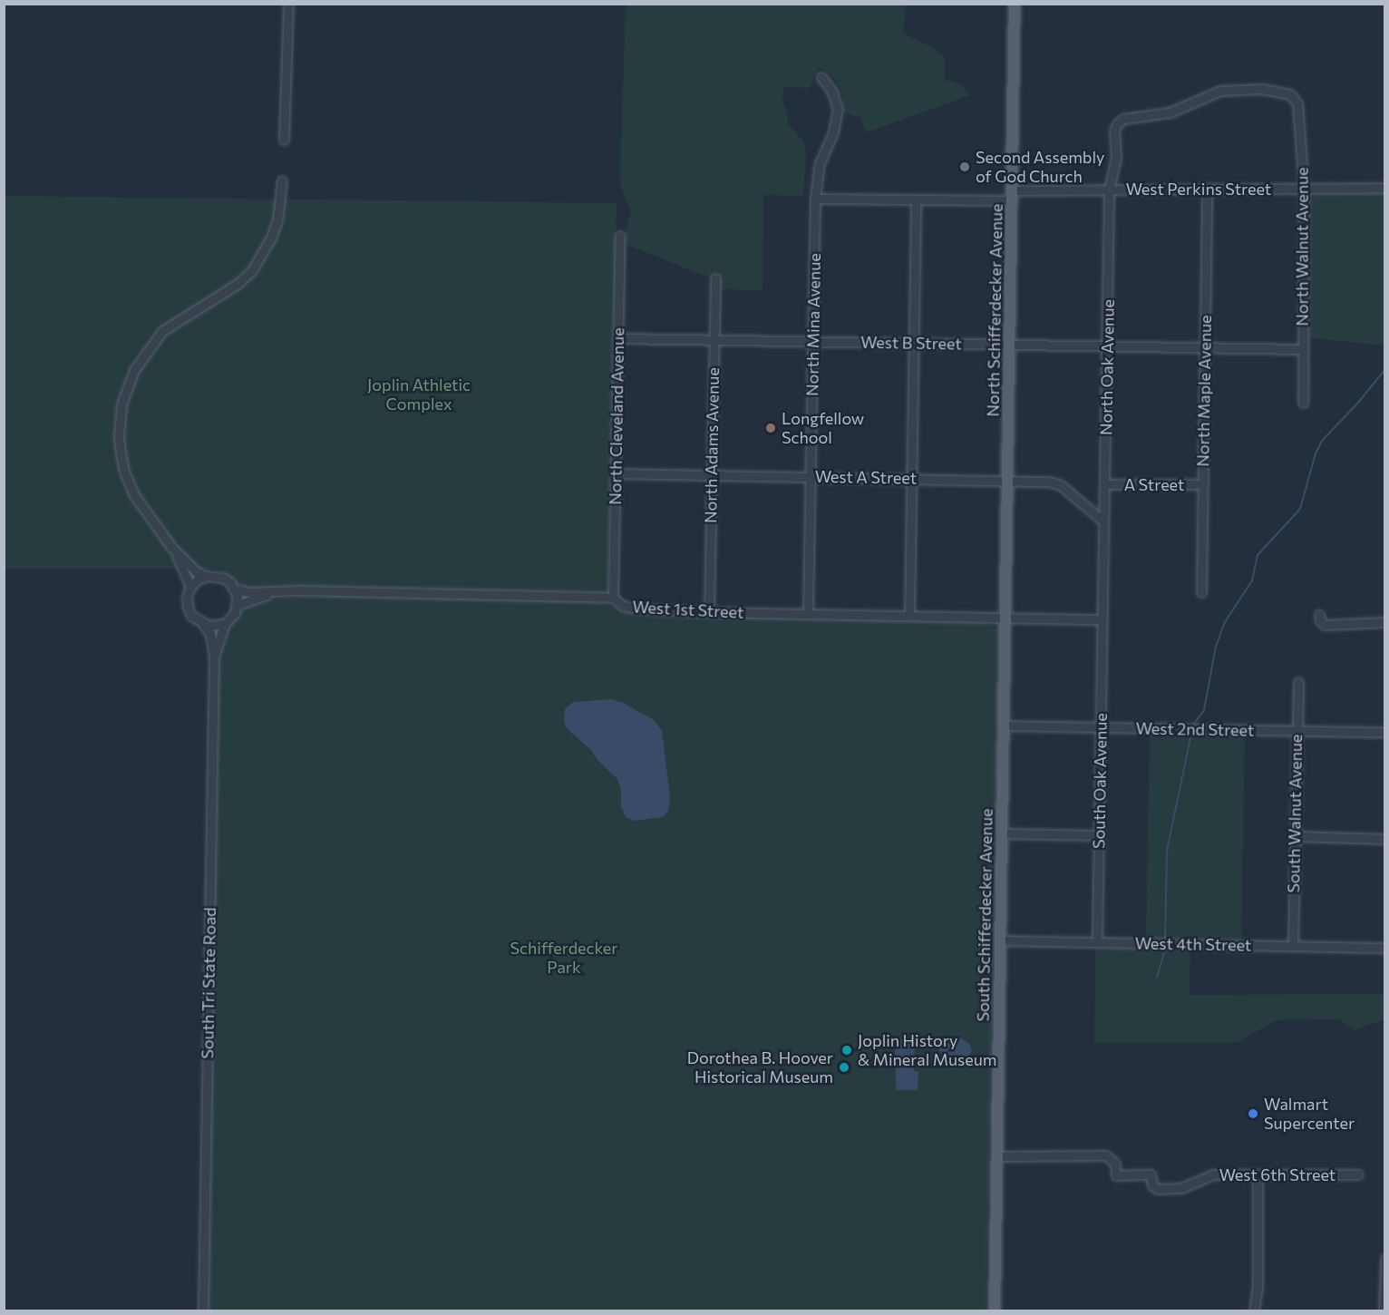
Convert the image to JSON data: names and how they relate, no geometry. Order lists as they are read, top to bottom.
{
  "streets": {
    "main road": ["North Schifferdecker Avenue", "South Schifferdecker Avenue"],
    "street": [
      "West Perkins Street",
      "North Walnut Avenue",
      "North Mina Avenue",
      "West B Street",
      "North Oak Avenue",
      "North Maple Avenue",
      "North Cleveland Avenue",
      "North Adams Avenue",
      "West A Street",
      "A Street",
      "West 1st Street",
      "West 2nd Street",
      "South Oak Avenue",
      "South Walnut Avenue",
      "West 4th Street",
      "South Tri State Road",
      "West 6th Street"
    ]
  },
  "crossings": [
    ["West Perkins Street", "North Walnut Avenue"],
    ["West Perkins Street", "North Schifferdecker Avenue"],
    ["West Perkins Street", "North Mina Avenue"],
    ["West Perkins Street", "North Oak Avenue"],
    ["West Perkins Street", "North Maple Avenue"],
    ["North Walnut Avenue", "West B Street"],
    ["North Walnut Avenue", "North Oak Avenue"],
    ["North Schifferdecker Avenue", "West B Street"],
    ["North Schifferdecker Avenue", "West A Street"],
    ["North Schifferdecker Avenue", "West 1st Street"],
    ["North Schifferdecker Avenue", "South Schifferdecker Avenue"],
    ["North Mina Avenue", "West B Street"],
    ["North Mina Avenue", "West A Street"],
    ["North Mina Avenue", "West 1st Street"],
    ["West B Street", "North Oak Avenue"],
    ["West B Street", "North Maple Avenue"],
    ["West B Street", "North Cleveland Avenue"],
    ["West B Street", "North Adams Avenue"],
    ["North Oak Avenue", "West A Street"],
    ["North Oak Avenue", "A Street"],
    ["North Oak Avenue", "West 1st Street"],
    ["North Oak Avenue", "South Oak Avenue"],
    ["North Maple Avenue", "A Street"],
    ["North Cleveland Avenue", "West A Street"],
    ["North Cleveland Avenue", "West 1st Street"],
    ["North Adams Avenue", "West A Street"],
    ["North Adams Avenue", "West 1st Street"],
    ["West 1st Street", "South Oak Avenue"],
    ["West 1st Street", "South Schifferdecker Avenue"],
    ["West 1st Street", "South Tri State Road"],
    ["West 2nd Street", "South Oak Avenue"],
    ["West 2nd Street", "South Walnut Avenue"],
    ["West 2nd Street", "South Schifferdecker Avenue"],
    ["South Oak Avenue", "West 4th Street"],
    ["South Walnut Avenue", "West 4th Street"],
    ["South Schifferdecker Avenue", "West 4th Street"],
    ["South Schifferdecker Avenue", "West 6th Street"]
  ],
  "parks": ["Joplin Athletic Complex", "Schifferdecker Park"],
  "places": [
    "Second Assembly of God Church",
    "Longfellow School",
    "Joplin History & Mineral Museum",
    "Dorothea B. Hoover Historical Museum",
    "Walmart Supercenter"
  ]
}
